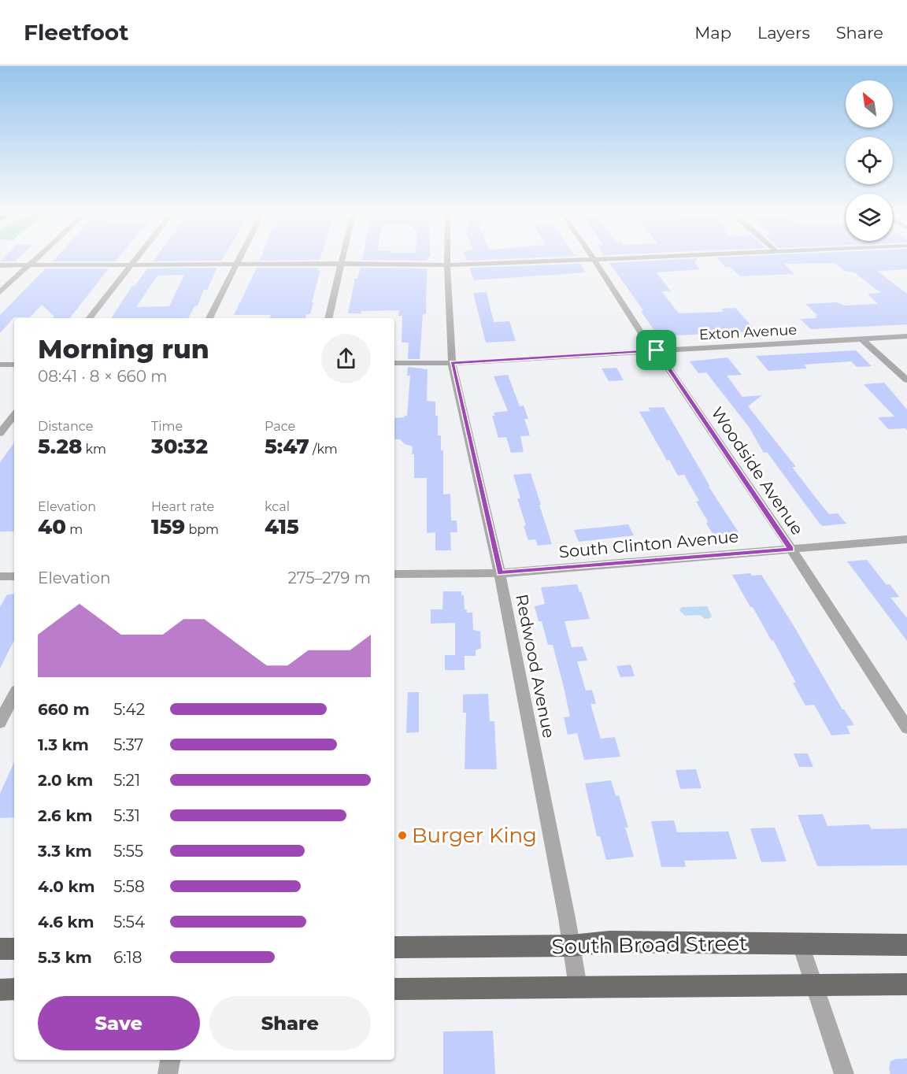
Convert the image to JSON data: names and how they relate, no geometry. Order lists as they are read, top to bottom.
{
  "streets": {
    "main road": ["South Broad Street"],
    "street": [
      "Exton Avenue",
      "Woodside Avenue",
      "South Clinton Avenue",
      "Redwood Avenue"
    ]
  },
  "crossings": [
    ["Exton Avenue", "Woodside Avenue"],
    ["Exton Avenue", "Redwood Avenue"],
    ["Woodside Avenue", "South Clinton Avenue"],
    ["South Clinton Avenue", "Redwood Avenue"],
    ["Redwood Avenue", "South Broad Street"]
  ],
  "places": ["Burger King"],
  "north": "top left",
  "page": {
    "header": "Fleetfoot",
    "nav": ["Map", "Layers", "Share"],
    "heading": ["Morning run", "08:41 · 8 × 660 m"],
    "stats": [
      ["Distance", "5.28 km"],
      ["Time", "30:32"],
      ["Pace", "5:47 /km"],
      ["Elevation", "40 m"],
      ["Heart rate", "159 bpm"],
      ["kcal", "415"]
    ],
    "chart": ["Elevation", "275–279 m"],
    "list": [
      {
        "name": "660 m",
        "note": "5:42"
      },
      {
        "name": "1.3 km",
        "note": "5:37"
      },
      {
        "name": "2.0 km",
        "note": "5:21"
      },
      {
        "name": "2.6 km",
        "note": "5:31"
      },
      {
        "name": "3.3 km",
        "note": "5:55"
      },
      {
        "name": "4.0 km",
        "note": "5:58"
      },
      {
        "name": "4.6 km",
        "note": "5:54"
      },
      {
        "name": "5.3 km",
        "note": "6:18"
      }
    ],
    "buttons": ["Save", "Share"]
  }
}
